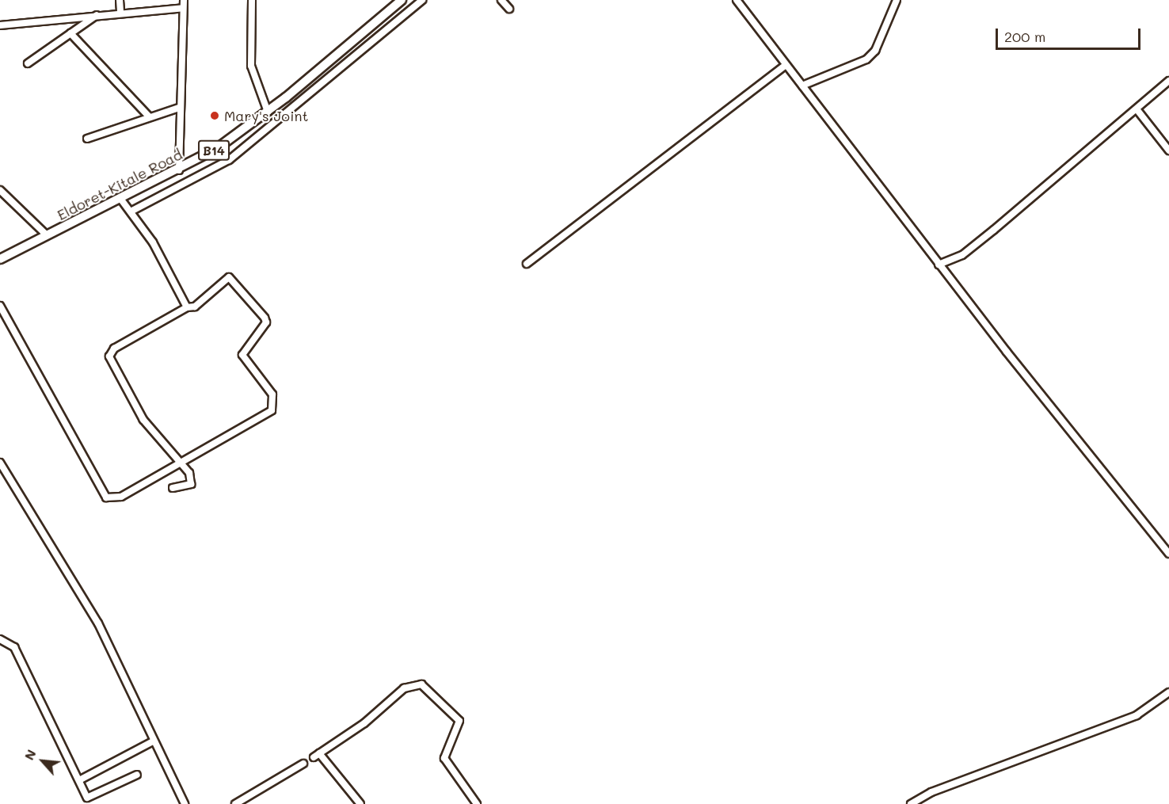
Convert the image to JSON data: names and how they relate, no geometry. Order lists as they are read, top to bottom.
{
  "streets": {
    "highway": ["B14", "Eldoret-Kitale Road"]
  },
  "places": ["Mary's Joint"],
  "scale_bar": "200 m",
  "north": "top left"
}
